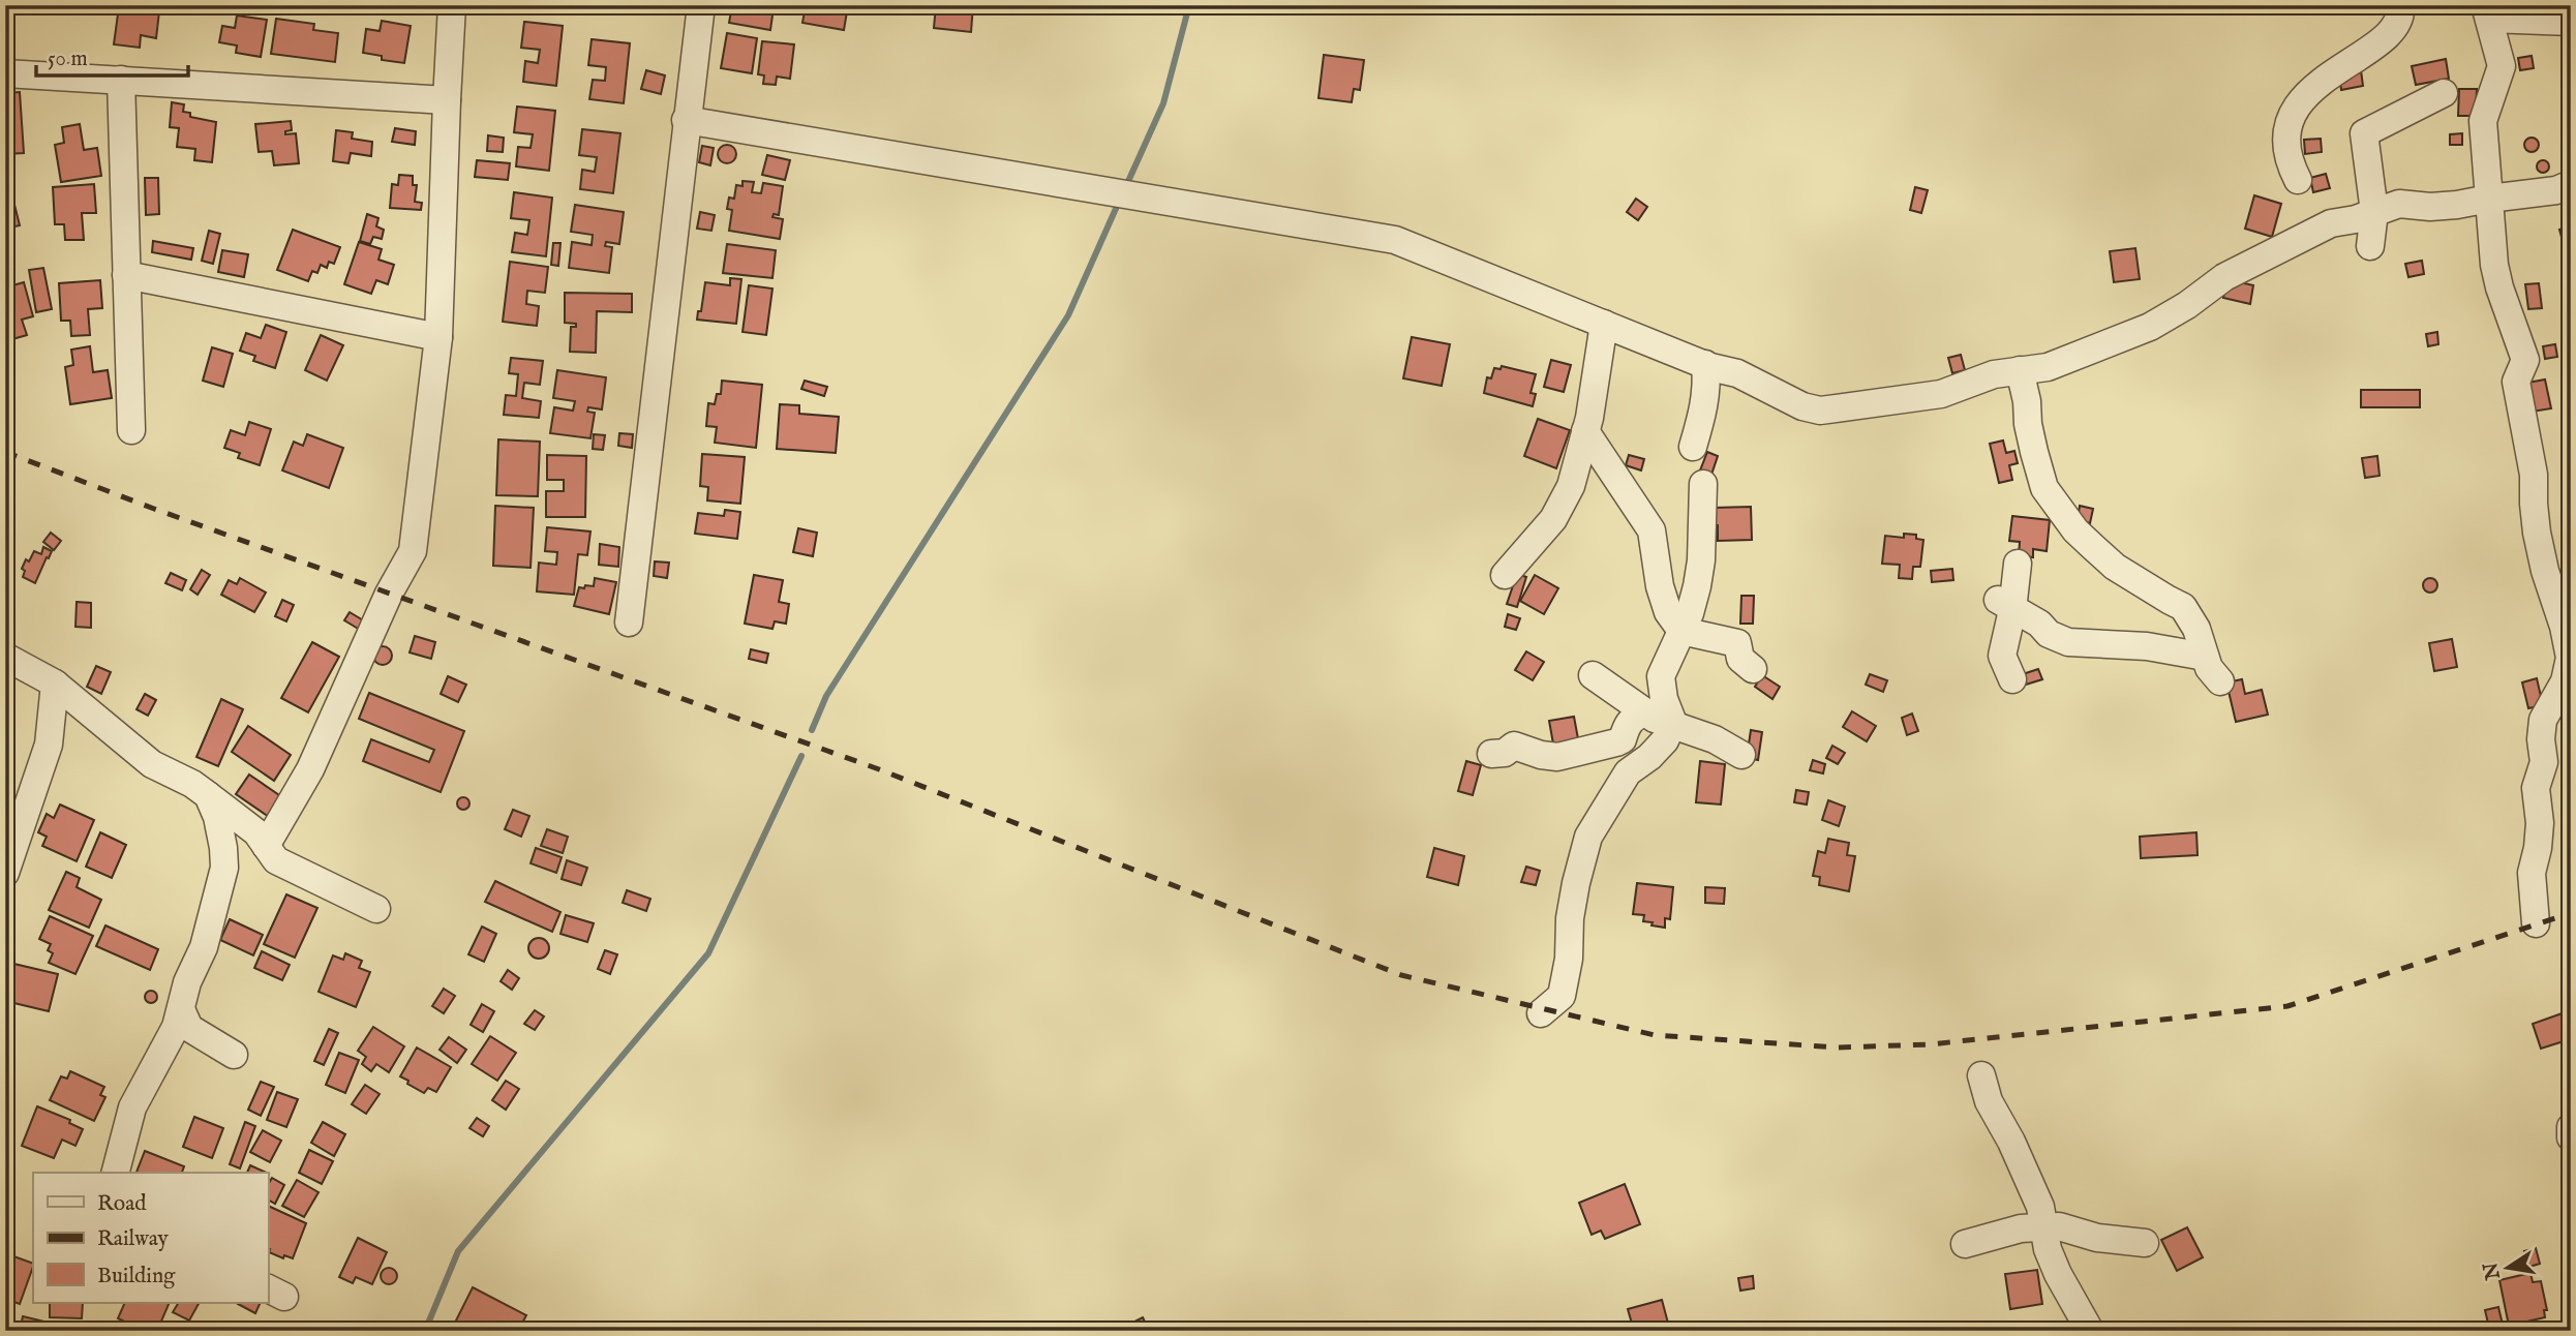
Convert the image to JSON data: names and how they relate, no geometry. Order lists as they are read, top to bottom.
{
  "legend": ["Road", "Railway", "Building"],
  "scale_bar": "50 m",
  "north": "left"
}
